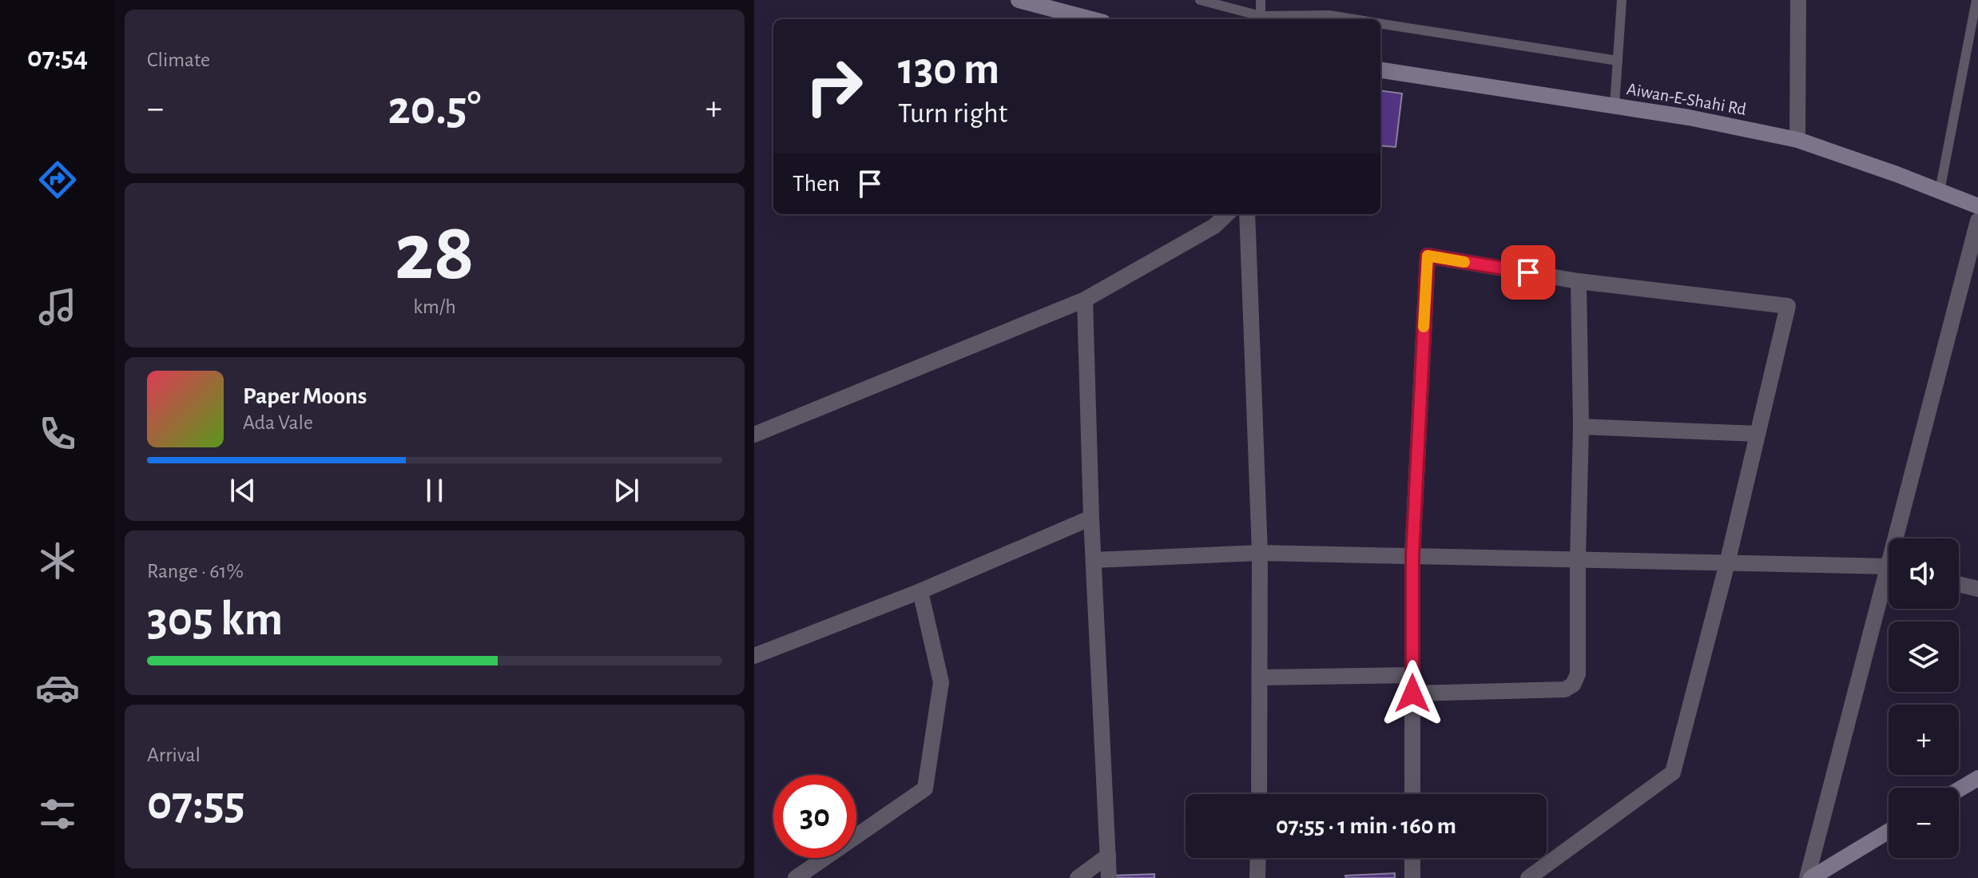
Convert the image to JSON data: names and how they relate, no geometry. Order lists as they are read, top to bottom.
{
  "streets": {
    "main road": ["Aiwan-E-Shahi Rd"]
  },
  "page": {
    "tabs": "07:54",
    "tile": [
      "Climate",
      ["28", "km/h"],
      ["Range · 61%", "305 km"],
      ["Arrival", "07:55"]
    ],
    "turn": ["130 m", "Turn right"],
    "heat": ["−", "20.5°", "+"],
    "then": "Then",
    "song": ["Paper Moons", "Ada Vale"],
    "map_buttons": ["+", "−"],
    "limit": "30",
    "trip": "07:55 · 1 min · 160 m"
  }
}
